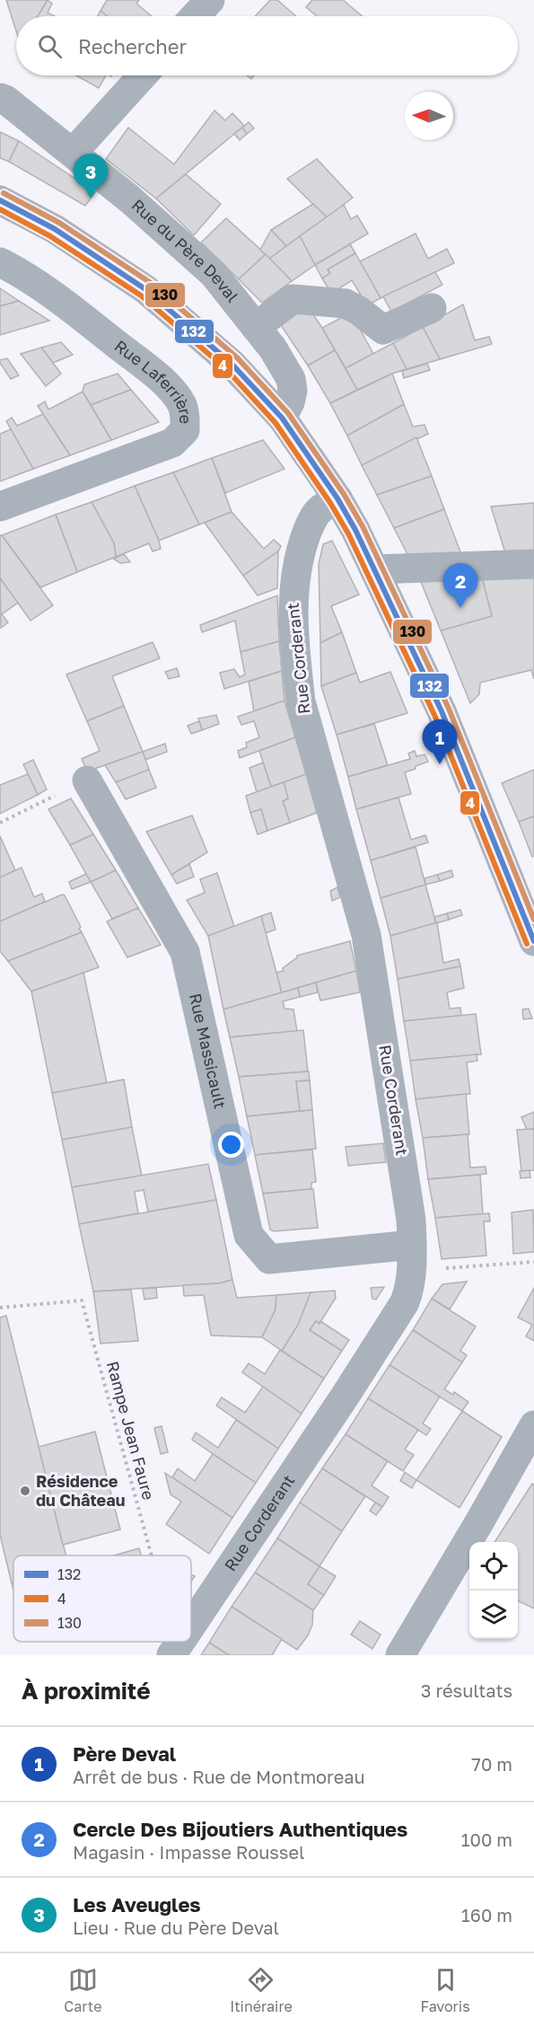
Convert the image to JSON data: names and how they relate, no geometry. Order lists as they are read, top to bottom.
{
  "streets": {
    "street": [
      "Rue du Père Deval",
      "Rue Laferrière",
      "Rue Corderant",
      "Rue Massicault"
    ],
    "path": ["Rampe Jean Faure"]
  },
  "crossings": [
    ["Rue Corderant", "Rue Massicault"]
  ],
  "places": ["Résidence du Château"],
  "lines": ["transit line 130", "transit line 132", "transit line 4"],
  "legend": ["132", "4", "130"],
  "north": "left",
  "page": {
    "search": "Rechercher",
    "pins": ["3", "2", "1"],
    "heading": ["À proximité", "3 résultats"],
    "list": [
      {
        "mark": "1",
        "name": "Père Deval",
        "note": "Arrêt de bus · Rue de Montmoreau",
        "value": "70 m"
      },
      {
        "mark": "2",
        "name": "Cercle Des Bijoutiers Authentiques",
        "note": "Magasin · Impasse Roussel",
        "value": "100 m"
      },
      {
        "mark": "3",
        "name": "Les Aveugles",
        "note": "Lieu · Rue du Père Deval",
        "value": "160 m"
      }
    ],
    "nav": ["Carte", "Itinéraire", "Favoris"]
  }
}
